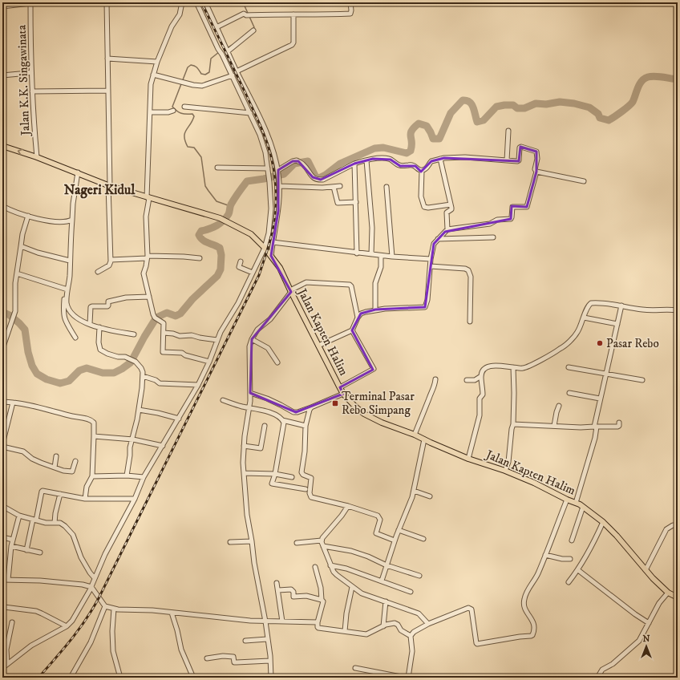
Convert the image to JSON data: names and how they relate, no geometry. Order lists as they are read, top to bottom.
{
  "streets": {
    "main road": ["Jalan Kapten Halim"],
    "street": ["Jalan K.K. Singawinata"]
  },
  "crossings": [
    ["Jalan K.K. Singawinata", "Jalan Kapten Halim"]
  ],
  "districts": ["Nageri Kidul"],
  "places": {
    "other": ["Pasar Rebo"],
    "transit": ["Terminal Pasar Rebo Simpang"]
  },
  "north": "top"
}
